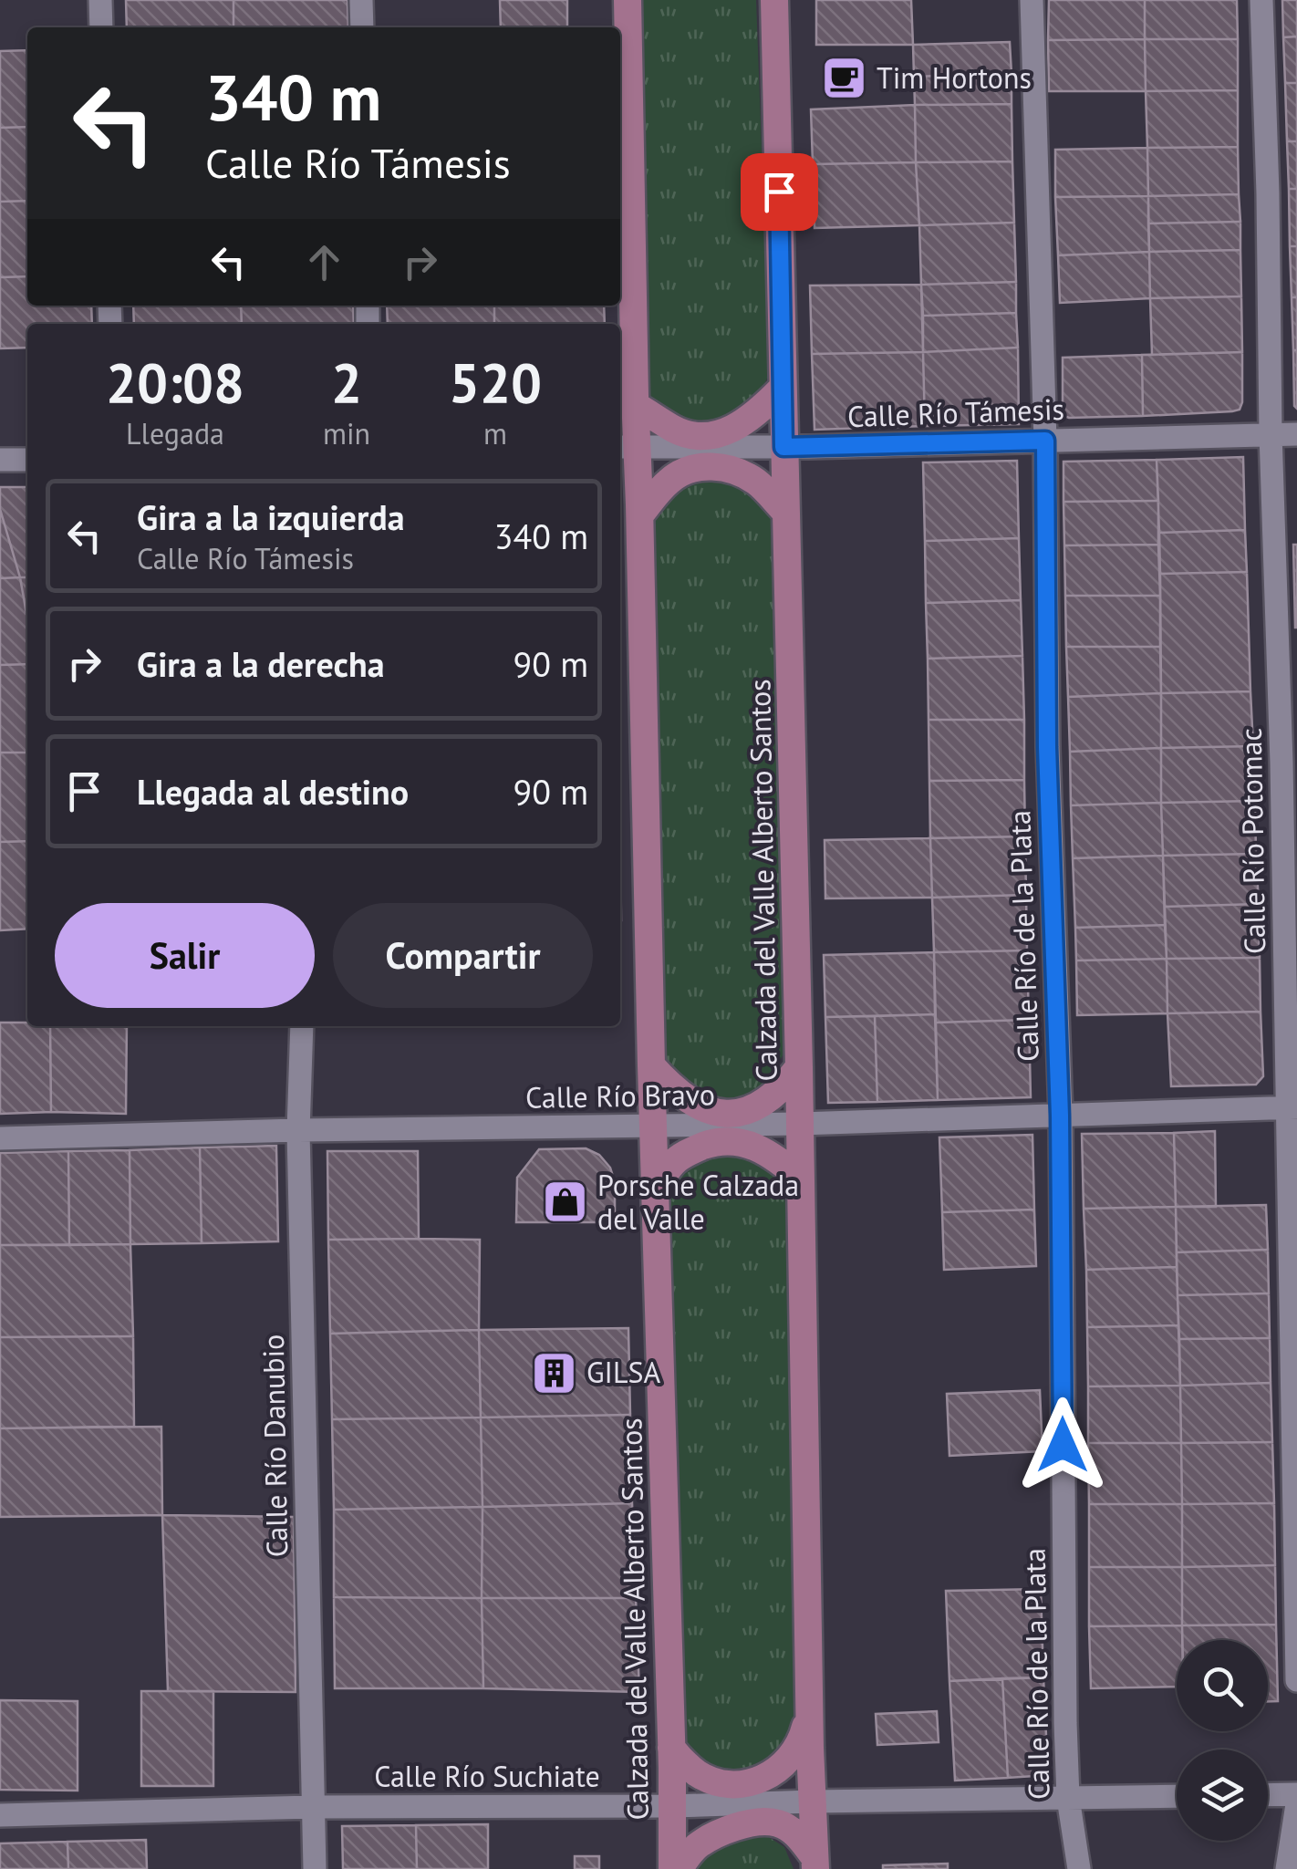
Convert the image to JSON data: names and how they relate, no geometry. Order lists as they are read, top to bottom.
{
  "streets": {
    "main road": ["Calzada del Valle Alberto Santos"],
    "street": [
      "Calle Río Támesis",
      "Calle Río Potomac",
      "Calle Río de la Plata",
      "Calle Río Bravo",
      "Calle Río Danubio",
      "Calle Río Suchiate"
    ]
  },
  "crossings": [
    ["Calle Río Támesis", "Calle Río Potomac"],
    ["Calle Río Támesis", "Calzada del Valle Alberto Santos"],
    ["Calle Río Támesis", "Calle Río de la Plata"],
    ["Calle Río Potomac", "Calle Río Bravo"],
    ["Calzada del Valle Alberto Santos", "Calle Río Bravo"],
    ["Calzada del Valle Alberto Santos", "Calle Río Suchiate"],
    ["Calle Río de la Plata", "Calle Río Bravo"],
    ["Calle Río de la Plata", "Calle Río Suchiate"],
    ["Calle Río Bravo", "Calle Río Danubio"],
    ["Calle Río Danubio", "Calle Río Suchiate"]
  ],
  "places": {
    "cafe": ["Tim Hortons"],
    "shop": ["Porsche Calzada del Valle"],
    "building": ["GILSA"]
  },
  "page": {
    "turn": ["340 m", "Calle Río Támesis"],
    "eta": [
      "20:08",
      "Llegada",
      "2",
      "min",
      "520",
      "m"
    ],
    "list": [
      {
        "name": "Gira a la izquierda",
        "note": "Calle Río Támesis",
        "value": "340 m"
      },
      {
        "name": "Gira a la derecha",
        "value": "90 m"
      },
      {
        "name": "Llegada al destino",
        "value": "90 m"
      }
    ],
    "buttons": ["Salir", "Compartir"]
  }
}
